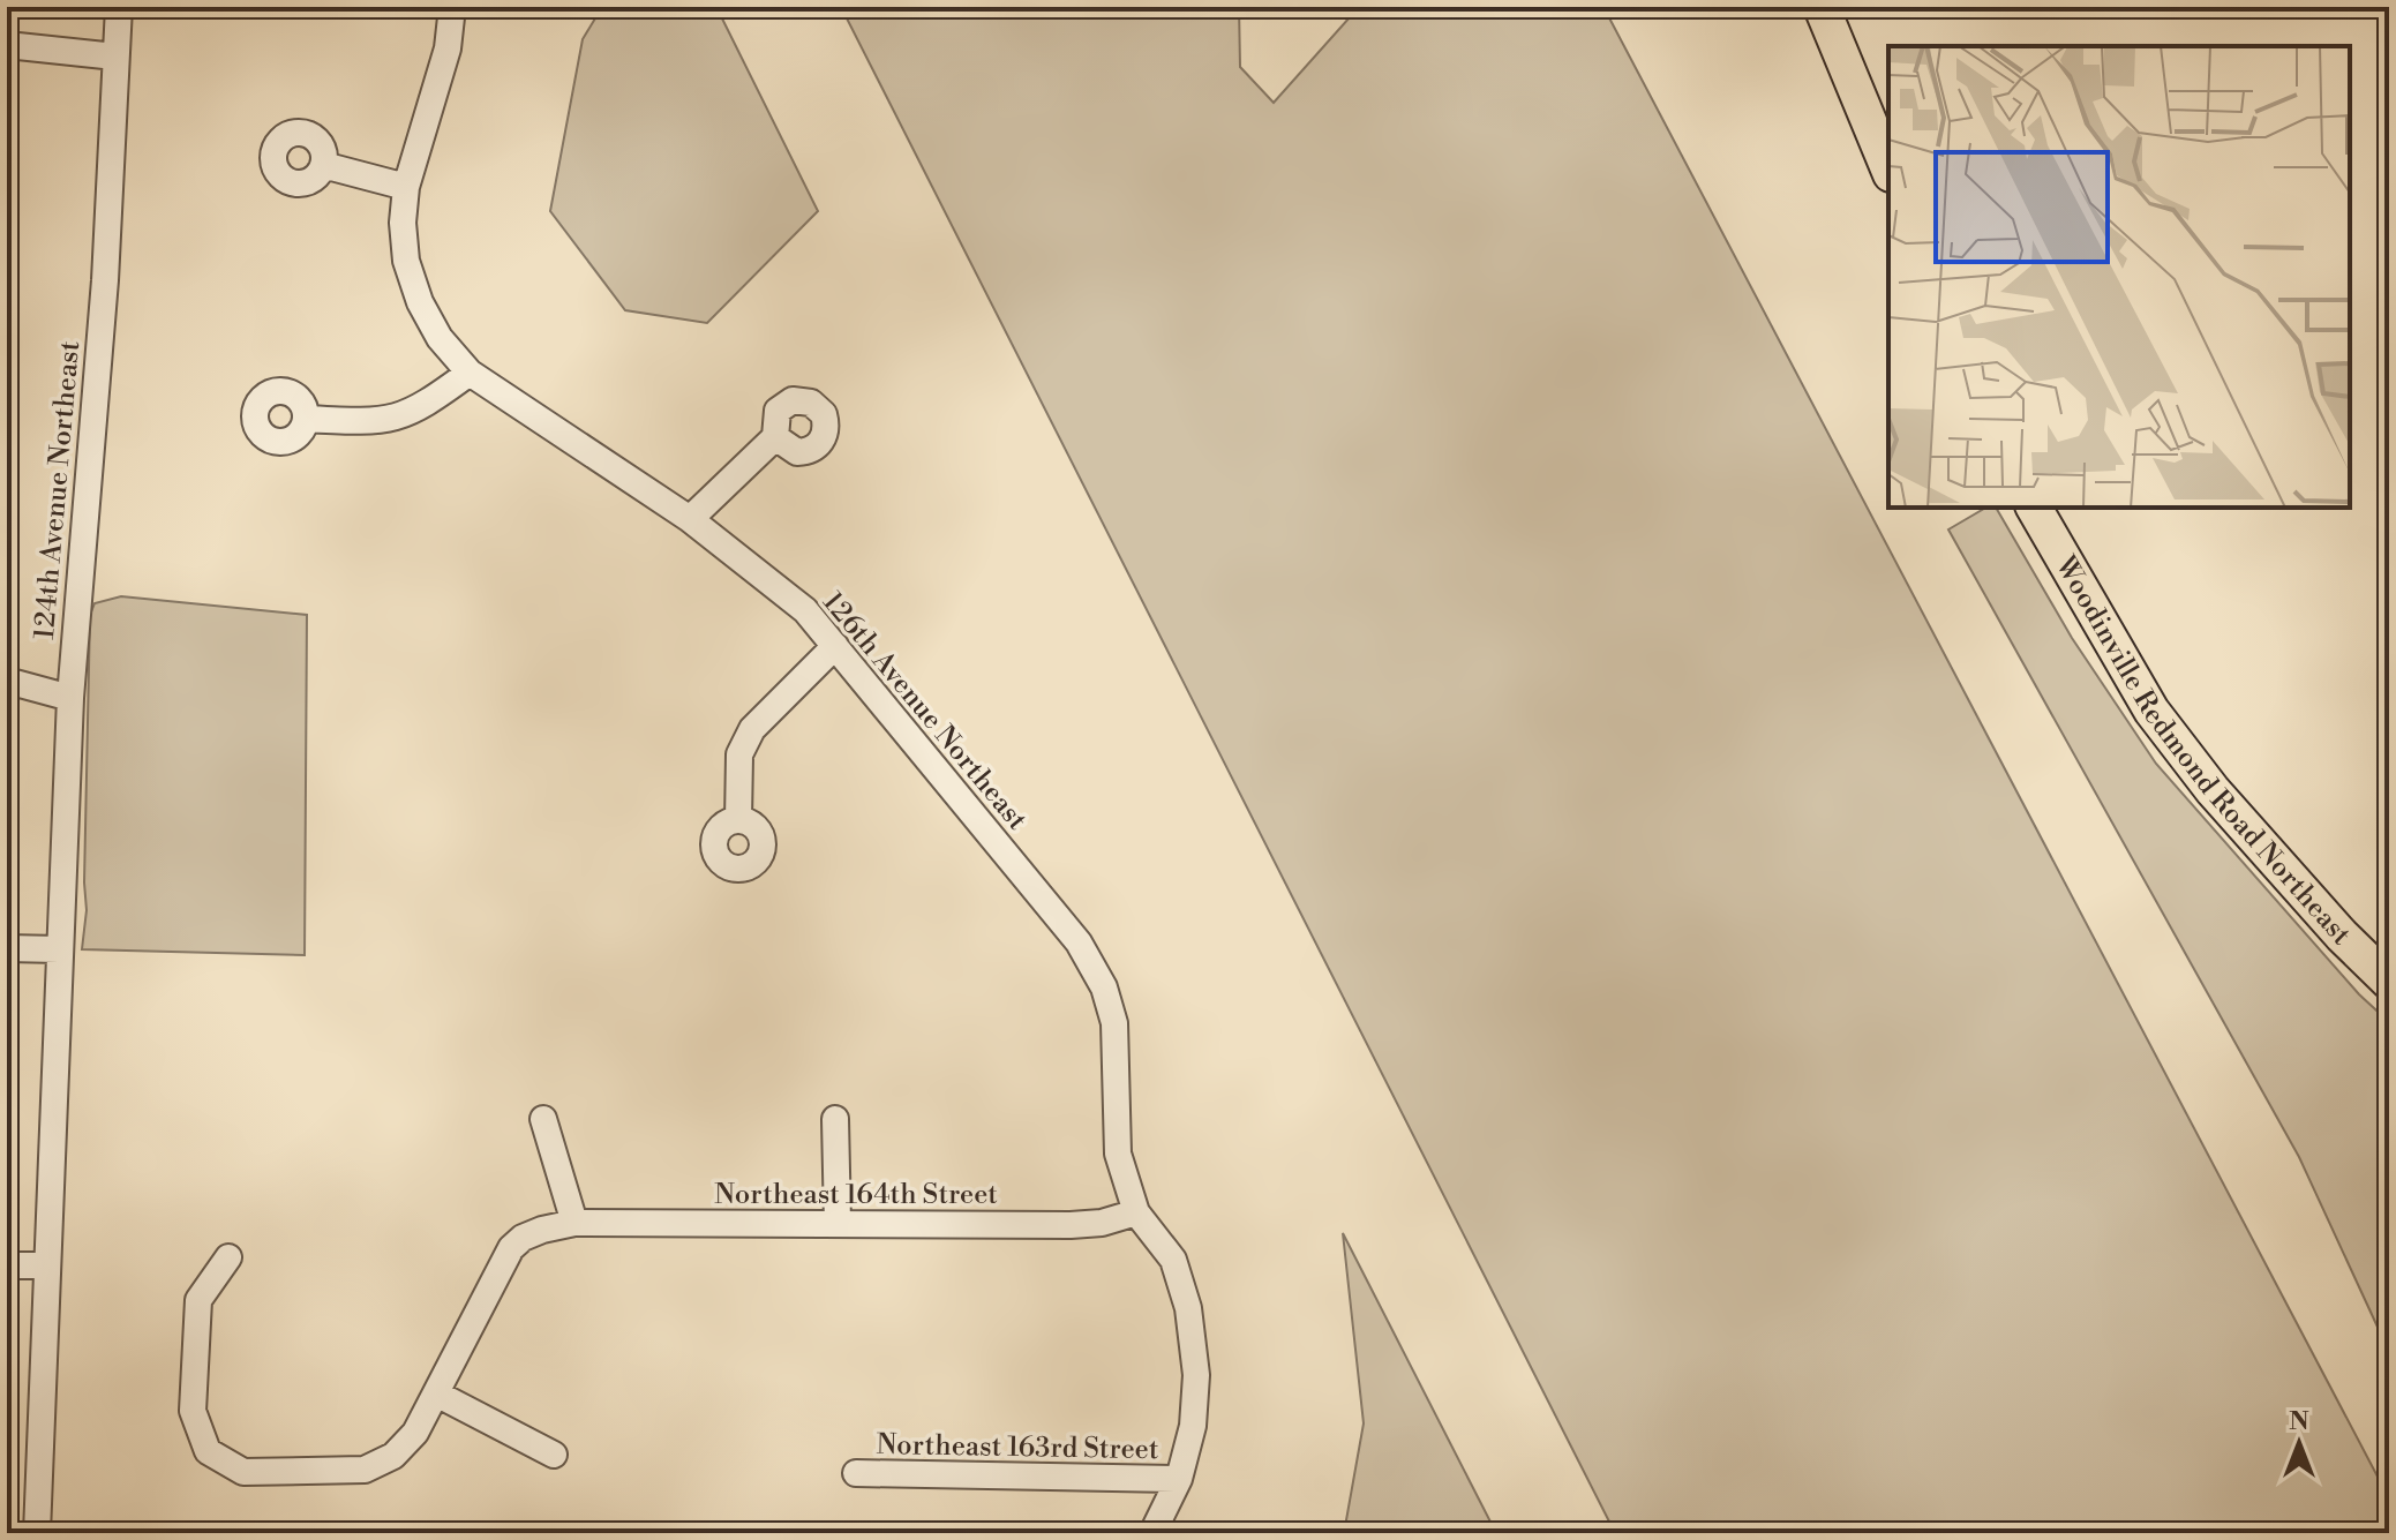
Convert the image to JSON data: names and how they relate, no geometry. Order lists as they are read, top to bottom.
{
  "streets": {
    "main road": ["Woodinville Redmond Road Northeast"],
    "street": [
      "124th Avenue Northeast",
      "126th Avenue Northeast",
      "Northeast 164th Street",
      "Northeast 163rd Street"
    ]
  },
  "crossings": [
    ["126th Avenue Northeast", "Northeast 164th Street"],
    ["126th Avenue Northeast", "Northeast 163rd Street"]
  ],
  "north": "top"
}
